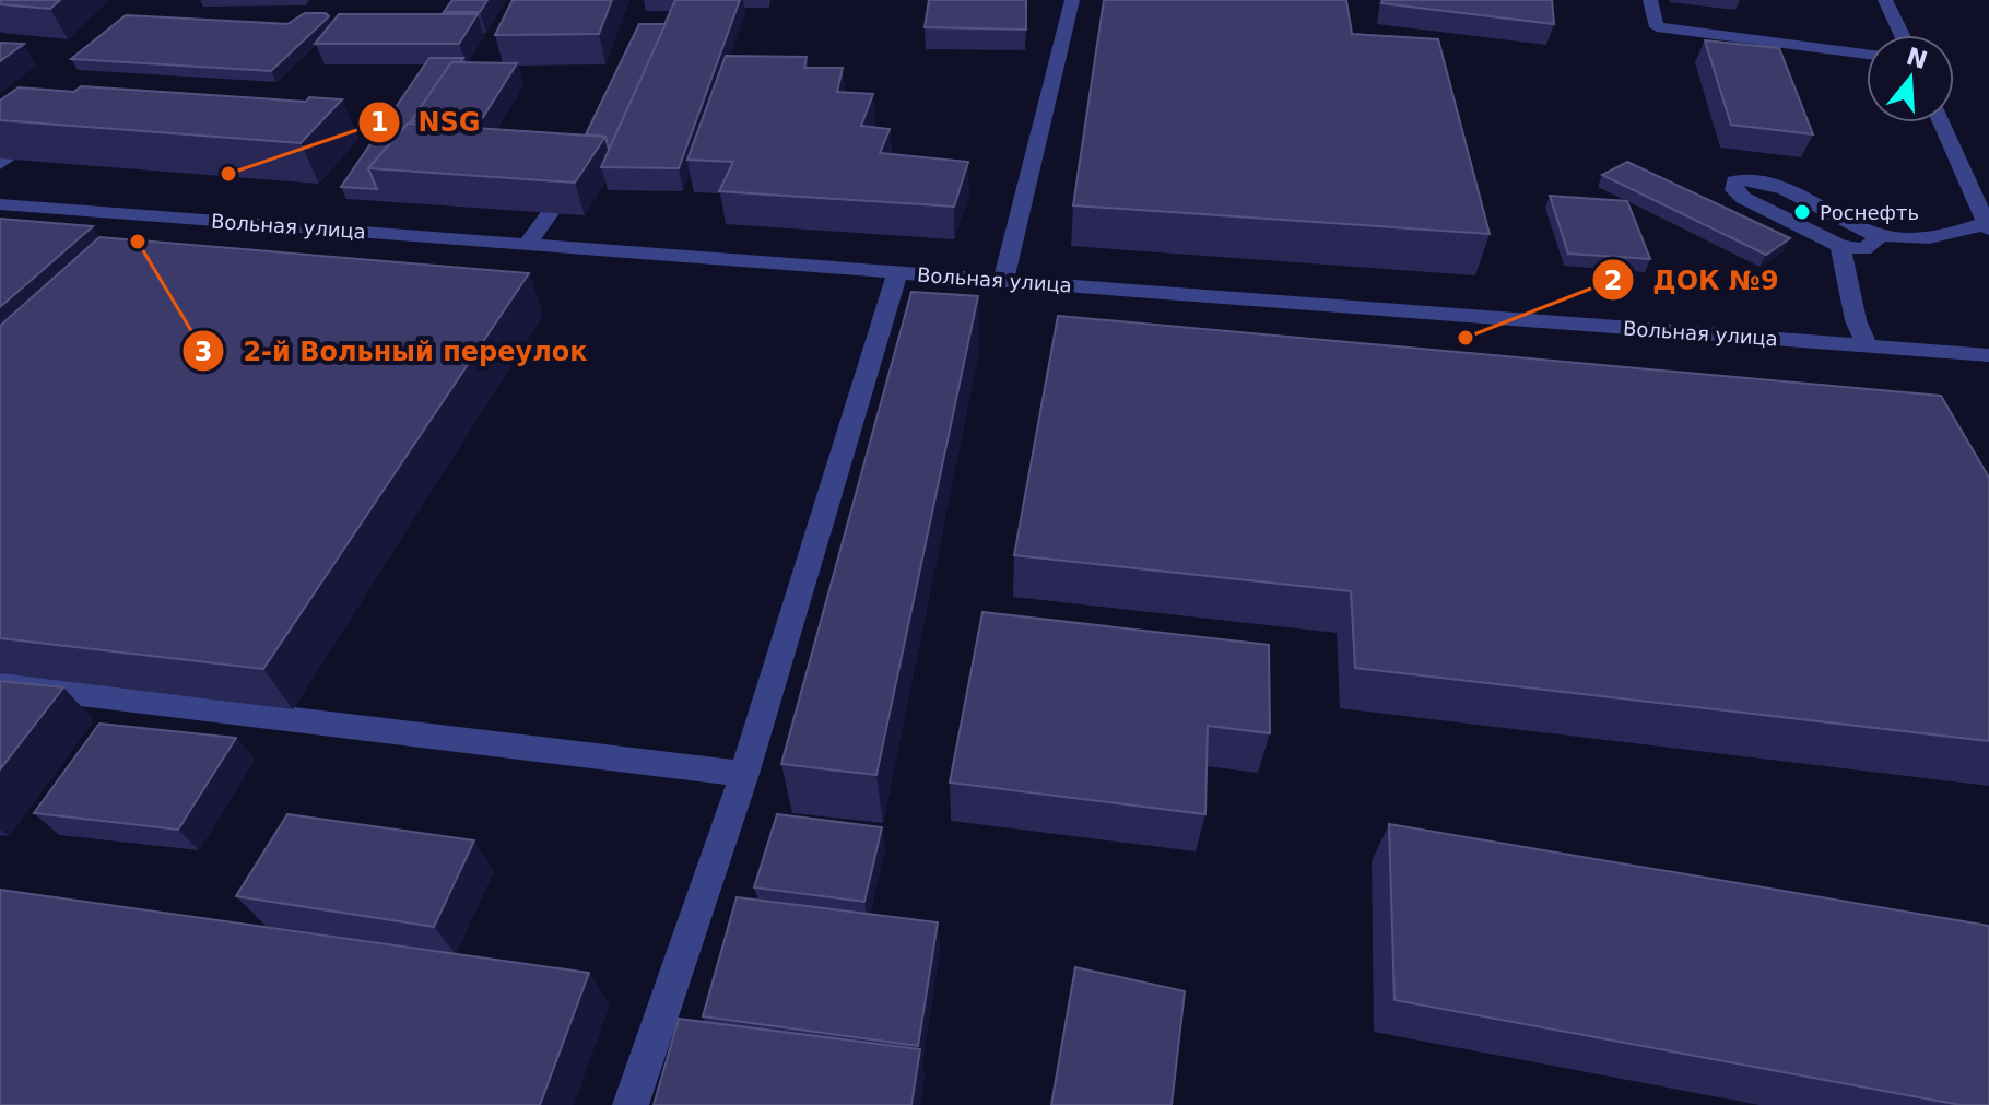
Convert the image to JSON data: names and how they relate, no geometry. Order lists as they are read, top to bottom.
{
  "streets": {
    "street": ["Вольная улица"]
  },
  "places": [
    "NSG",
    "Роснефть",
    "2-й Вольный переулок",
    "ДОК №9"
  ],
  "north": "top"
}
